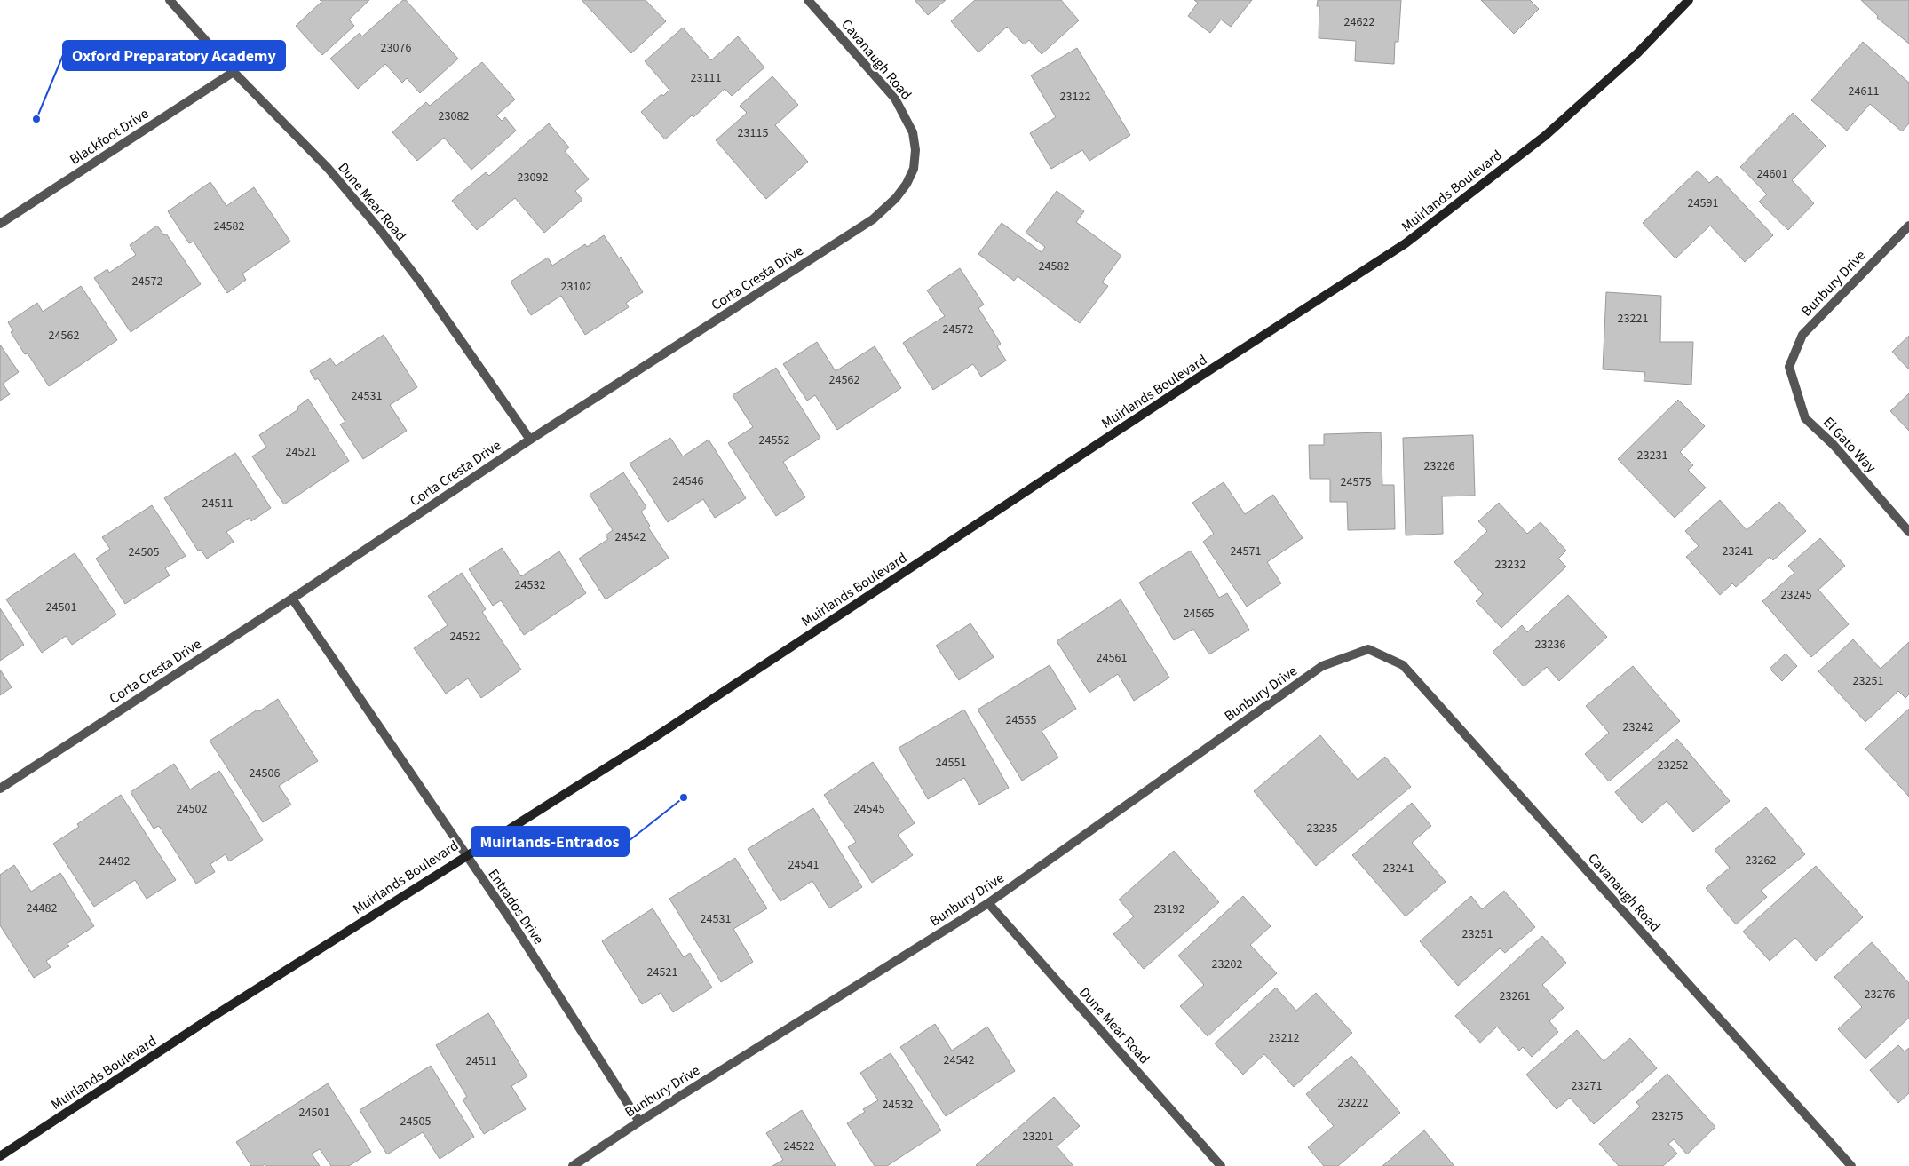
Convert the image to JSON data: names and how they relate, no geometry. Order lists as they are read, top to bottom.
{
  "streets": {
    "main road": ["Muirlands Boulevard"],
    "street": [
      "Cavanaugh Road",
      "Blackfoot Drive",
      "Dune Mear Road",
      "Corta Cresta Drive",
      "Bunbury Drive",
      "El Gato Way",
      "Entrados Drive"
    ]
  },
  "crossings": [
    ["Cavanaugh Road", "Corta Cresta Drive"],
    ["Cavanaugh Road", "Bunbury Drive"],
    ["Blackfoot Drive", "Dune Mear Road"],
    ["Muirlands Boulevard", "Entrados Drive"],
    ["Dune Mear Road", "Corta Cresta Drive"],
    ["Dune Mear Road", "Bunbury Drive"],
    ["Corta Cresta Drive", "Entrados Drive"],
    ["Bunbury Drive", "El Gato Way"],
    ["Bunbury Drive", "Entrados Drive"]
  ],
  "places": ["Oxford Preparatory Academy", "Muirlands-Entrados"],
  "house_numbers": [
    "24622",
    "23076",
    "23111",
    "24611",
    "23122",
    "23082",
    "23115",
    "24601",
    "23092",
    "24591",
    "24582",
    "24582",
    "24572",
    "23102",
    "23221",
    "24572",
    "24562",
    "24562",
    "24531",
    "24552",
    "24521",
    "23231",
    "23226",
    "24546",
    "24575",
    "24511",
    "24542",
    "24571",
    "23241",
    "24505",
    "23232",
    "24532",
    "23245",
    "24501",
    "24565",
    "24522",
    "23236",
    "24561",
    "23251",
    "24555",
    "23242",
    "24551",
    "23252",
    "24506",
    "24502",
    "24545",
    "23235",
    "23262",
    "24492",
    "24541",
    "23241",
    "24482",
    "23192",
    "24531",
    "23251",
    "23202",
    "24521",
    "23276",
    "23261",
    "23212",
    "24542",
    "24511",
    "23271",
    "23222",
    "24532",
    "24501",
    "23275",
    "24505",
    "23201",
    "24522"
  ]
}
